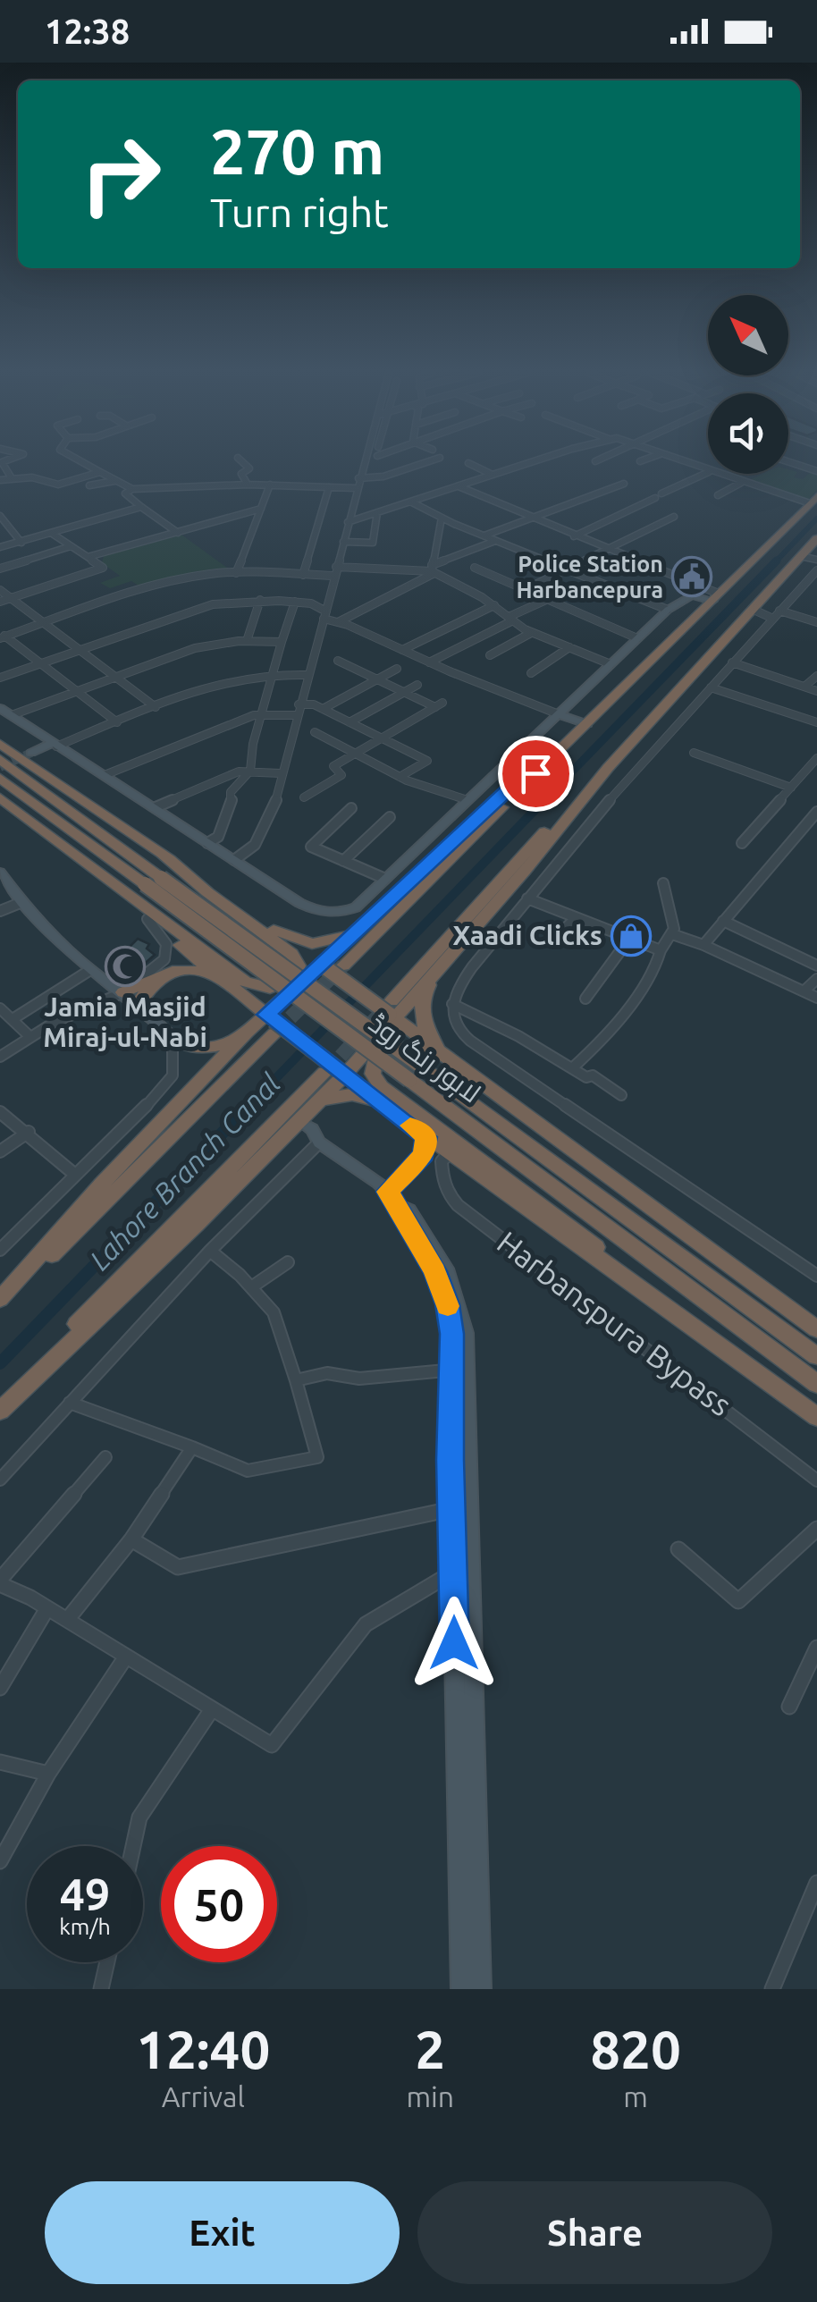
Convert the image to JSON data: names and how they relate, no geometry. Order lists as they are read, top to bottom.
{
  "streets": {
    "highway": ["لاہور رنگ روڈ"],
    "street": ["Harbanspura Bypass"]
  },
  "water": ["Lahore Branch Canal"],
  "places": {
    "public building": ["Police Station Harbancepura"],
    "shop": ["Xaadi Clicks"],
    "mosque": ["Jamia Masjid Miraj-ul-Nabi"]
  },
  "north": "top left",
  "page": {
    "status": "12:38",
    "turn": ["270 m", "Turn right"],
    "speed": "49 km/h",
    "limit": "50",
    "eta": [
      "12:40",
      "Arrival",
      "2",
      "min",
      "820",
      "m"
    ],
    "buttons": ["Exit", "Share"]
  }
}
